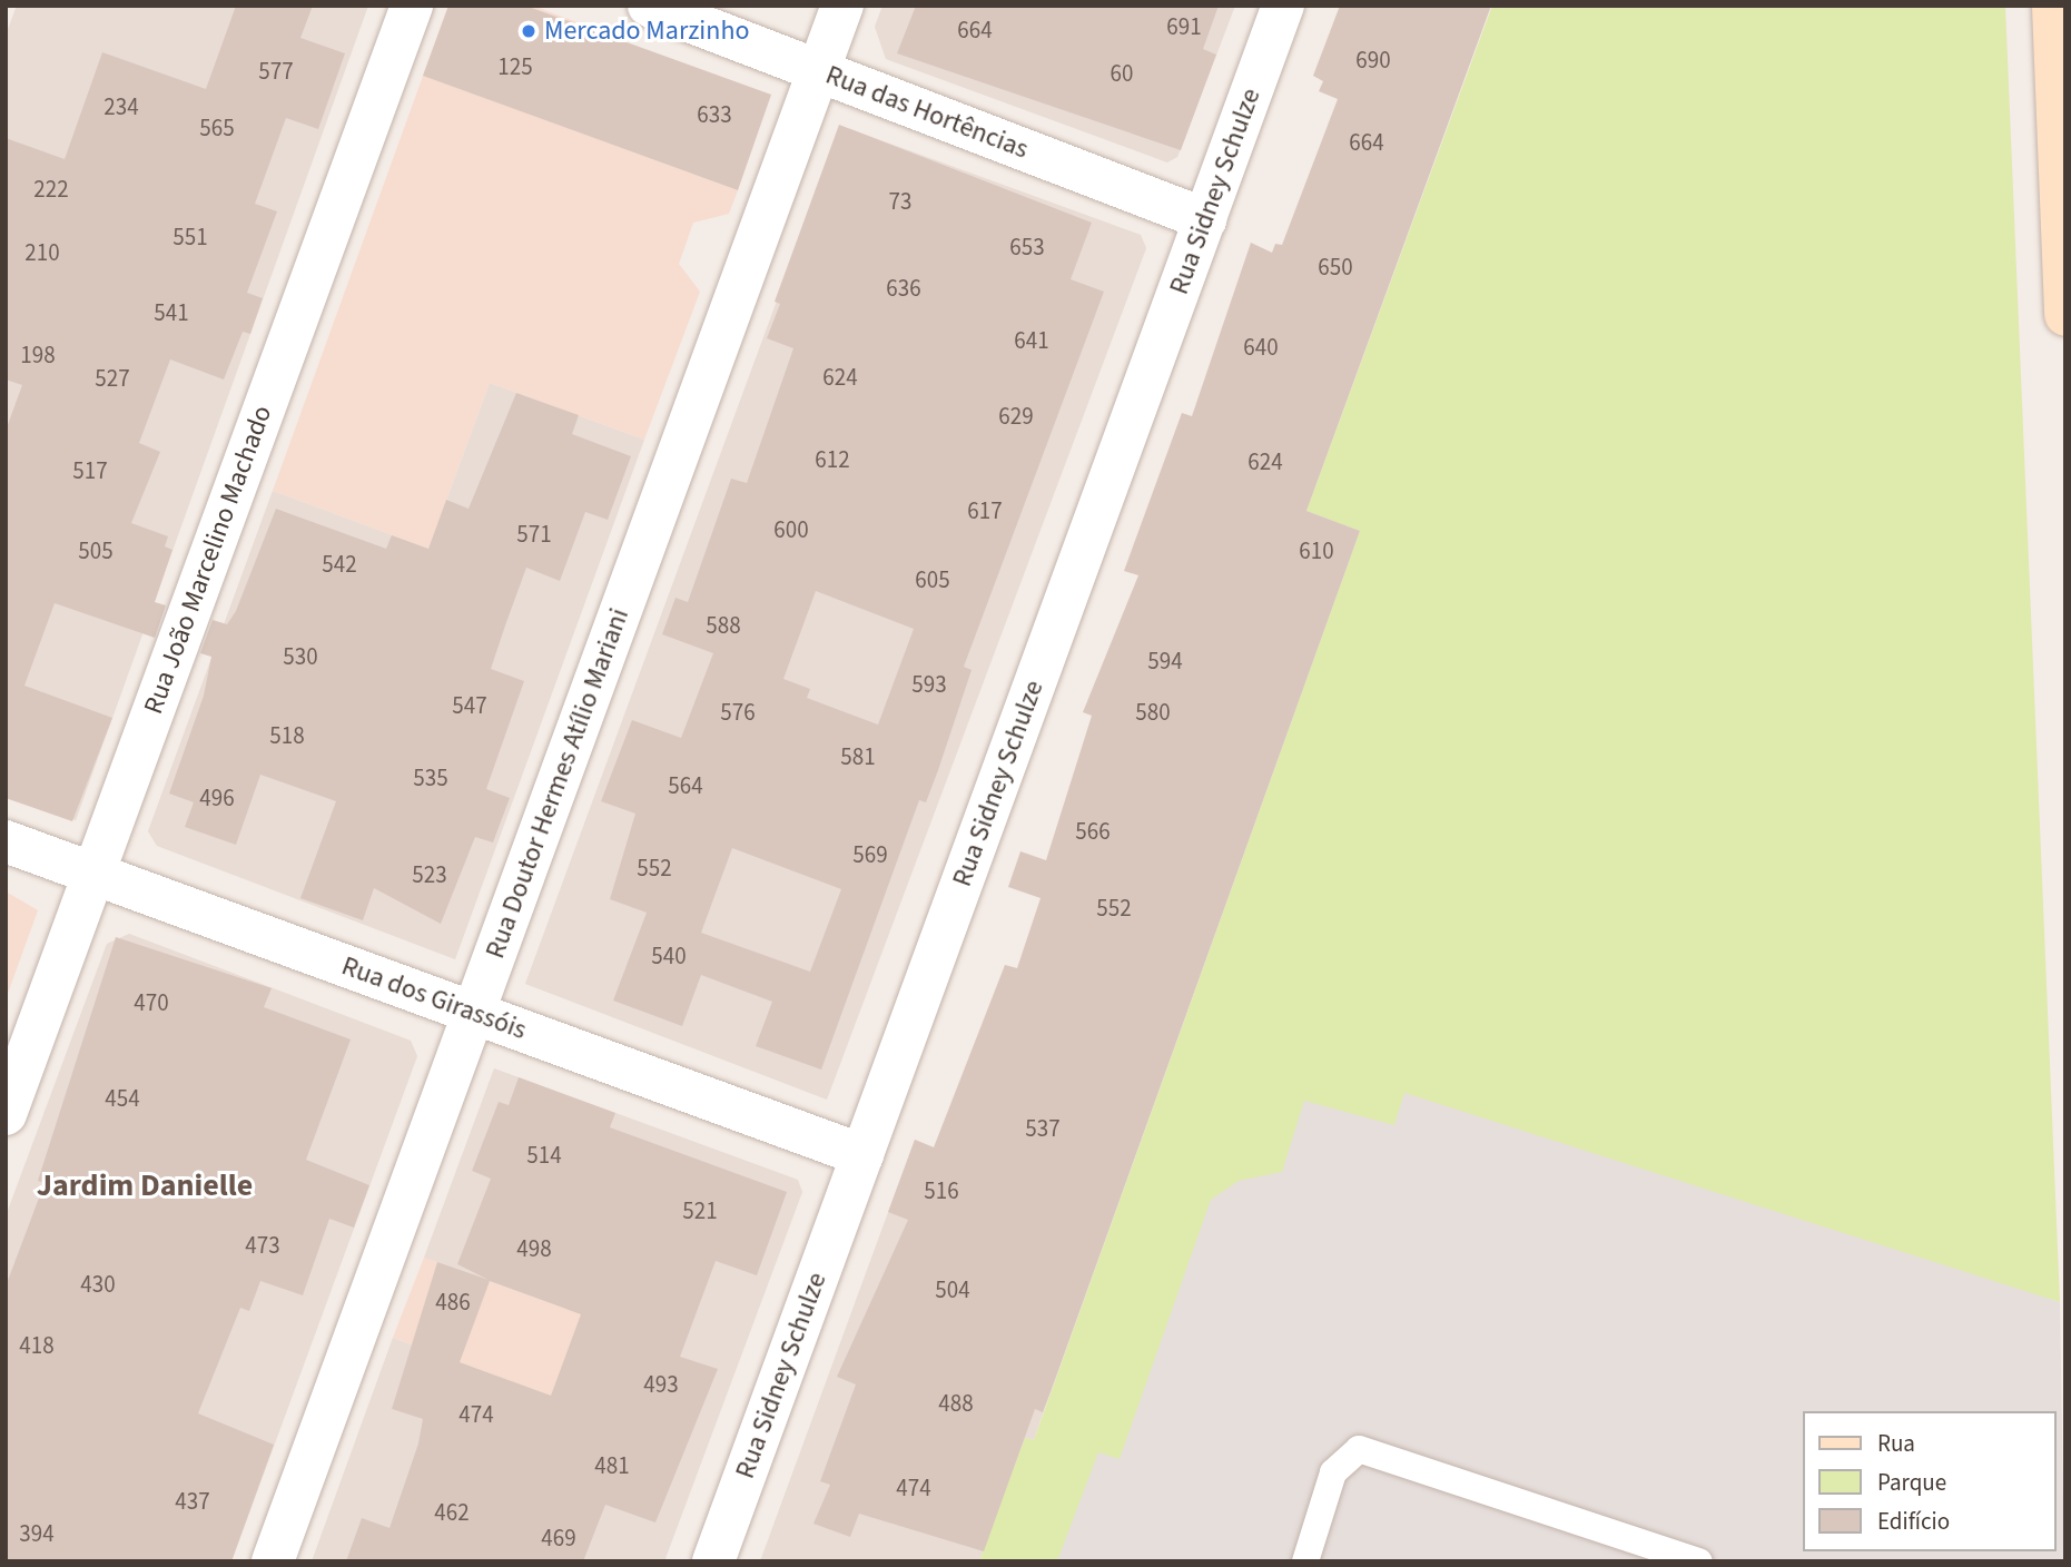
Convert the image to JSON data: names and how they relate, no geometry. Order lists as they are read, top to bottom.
{
  "streets": {
    "street": [
      "Rua das Hortências",
      "Rua Sidney Schulze",
      "Rua João Marcelino Machado",
      "Rua Doutor Hermes Atílio Mariani",
      "Rua dos Girassóis"
    ]
  },
  "crossings": [
    ["Rua das Hortências", "Rua Sidney Schulze"],
    ["Rua das Hortências", "Rua Doutor Hermes Atílio Mariani"],
    ["Rua Sidney Schulze", "Rua dos Girassóis"],
    ["Rua João Marcelino Machado", "Rua dos Girassóis"],
    ["Rua Doutor Hermes Atílio Mariani", "Rua dos Girassóis"]
  ],
  "districts": ["Jardim Danielle"],
  "places": ["Mercado Marzinho"],
  "house_numbers": [
    "691",
    "664",
    "690",
    "125",
    "577",
    "60",
    "234",
    "633",
    "565",
    "664",
    "222",
    "73",
    "551",
    "653",
    "210",
    "650",
    "636",
    "541",
    "641",
    "640",
    "198",
    "624",
    "527",
    "629",
    "612",
    "624",
    "517",
    "617",
    "600",
    "571",
    "505",
    "610",
    "542",
    "605",
    "588",
    "530",
    "594",
    "593",
    "547",
    "576",
    "580",
    "518",
    "581",
    "535",
    "564",
    "496",
    "566",
    "569",
    "552",
    "523",
    "552",
    "540",
    "470",
    "454",
    "537",
    "514",
    "516",
    "521",
    "473",
    "498",
    "430",
    "504",
    "486",
    "418",
    "493",
    "488",
    "474",
    "481",
    "474",
    "437",
    "462",
    "394",
    "469"
  ],
  "legend": ["Rua", "Parque", "Edifício"]
}
